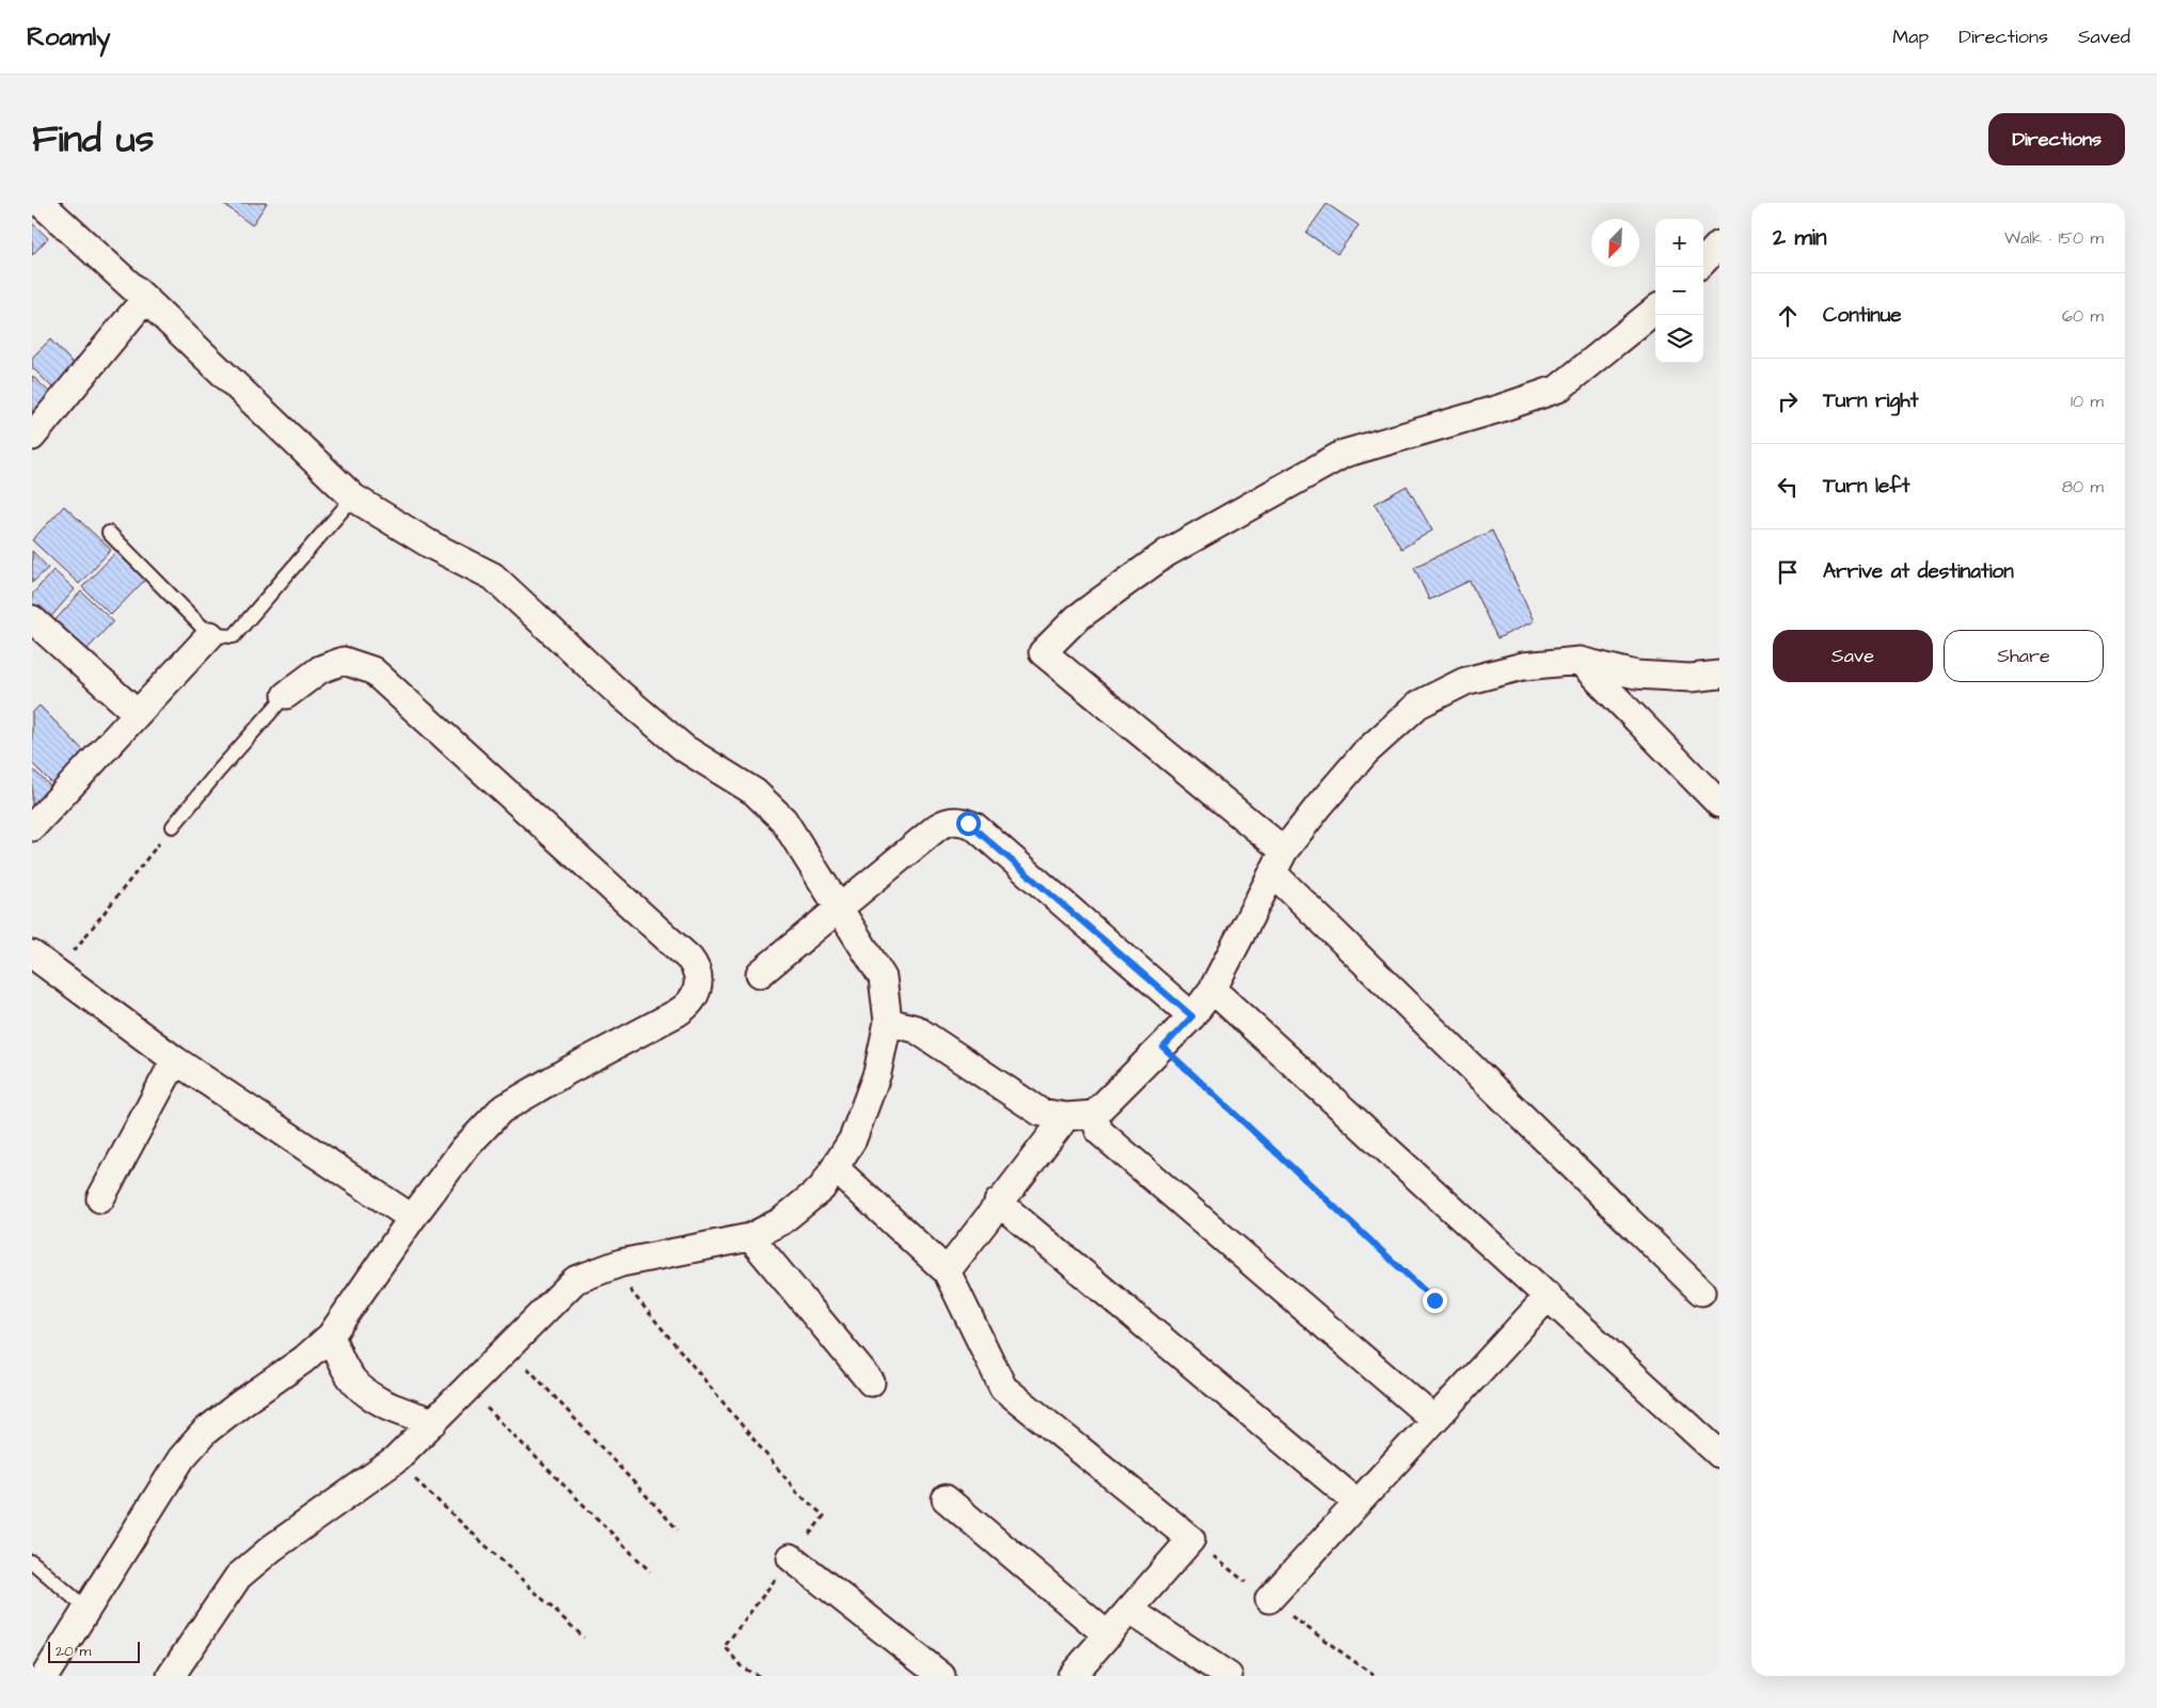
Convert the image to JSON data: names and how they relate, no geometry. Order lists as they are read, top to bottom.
{
  "scale_bar": "20 m",
  "north": "bottom left",
  "page": {
    "header": "Roamly",
    "nav": ["Map", "Directions", "Saved"],
    "title": "Find us",
    "buttons": [
      "Directions",
      ["Save", "Share"]
    ],
    "heading": ["2 min", "Walk · 150 m"],
    "map_buttons": ["+", "−"],
    "list": [
      ["Continue", "60 m"],
      ["Turn right", "10 m"],
      ["Turn left", "80 m"],
      "Arrive at destination"
    ],
    "scale": "20 m"
  }
}
